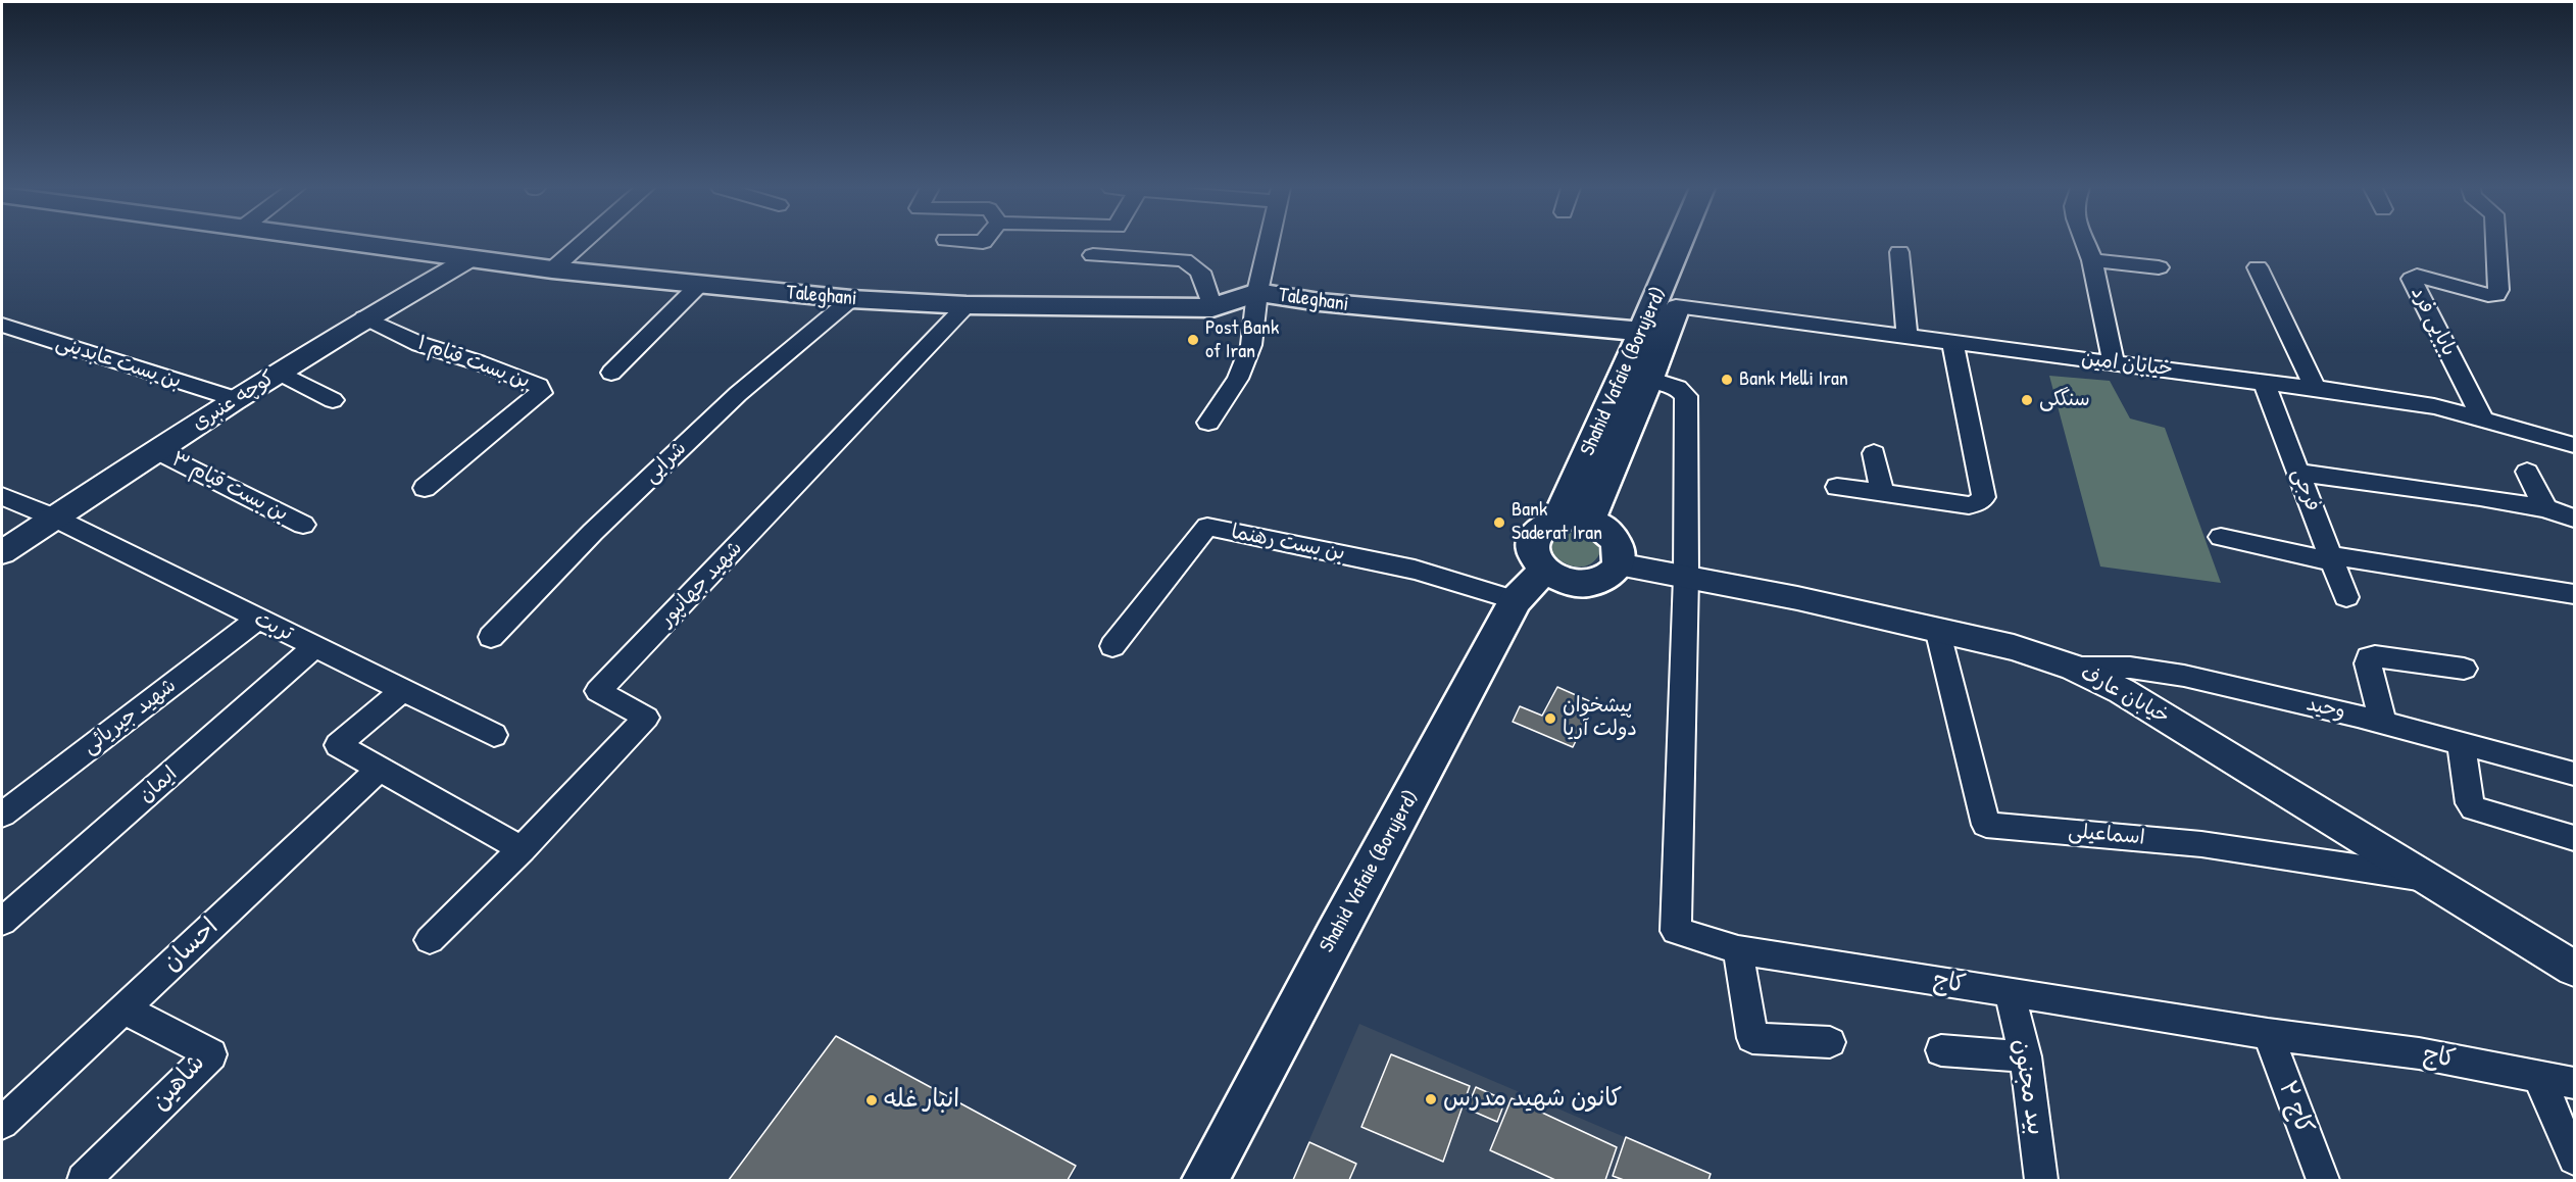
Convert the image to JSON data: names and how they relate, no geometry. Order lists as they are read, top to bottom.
{
  "streets": {
    "main road": ["Taleghani", "Shahid Vafaie (Borujerd)"],
    "street": [
      "بابایی فرد",
      "بن بست عابدینی",
      "بن بست قیام ۱",
      "خیابان امین",
      "کوچه عنبری",
      "شرایی",
      "بن بست قیام ۳",
      "فرجی",
      "بن بست رهنما",
      "شهید جهانپور",
      "تربت",
      "خیابان عارف",
      "وحید",
      "شهید جیریائی",
      "ایمان",
      "اسماعیلی",
      "احسان",
      "کاج",
      "شاهین",
      "بید مجنون",
      "کاج ۲"
    ]
  },
  "crossings": [
    ["Taleghani", "Shahid Vafaie (Borujerd)"],
    ["Taleghani", "کوچه عنبری"],
    ["Taleghani", "شرایی"],
    ["Taleghani", "شهید جهانپور"],
    ["بابایی فرد", "خیابان امین"],
    ["بن بست عابدینی", "کوچه عنبری"],
    ["بن بست قیام ۱", "کوچه عنبری"],
    ["خیابان امین", "Shahid Vafaie (Borujerd)"],
    ["خیابان امین", "فرجی"],
    ["Shahid Vafaie (Borujerd)", "بن بست رهنما"],
    ["Shahid Vafaie (Borujerd)", "خیابان عارف"],
    ["کوچه عنبری", "بن بست قیام ۳"],
    ["کوچه عنبری", "تربت"],
    ["تربت", "شهید جیریائی"],
    ["تربت", "ایمان"],
    ["خیابان عارف", "وحید"],
    ["خیابان عارف", "اسماعیلی"],
    ["خیابان عارف", "کاج"],
    ["احسان", "شاهین"],
    ["کاج", "بید مجنون"],
    ["کاج", "کاج ۲"]
  ],
  "places": [
    "Post Bank of Iran",
    "Bank Melli Iran",
    "سنگکی",
    "Bank Saderat Iran",
    "پیشخوان دولت آریا",
    "کانون شهید مدرس",
    "انبار غله"
  ]
}
